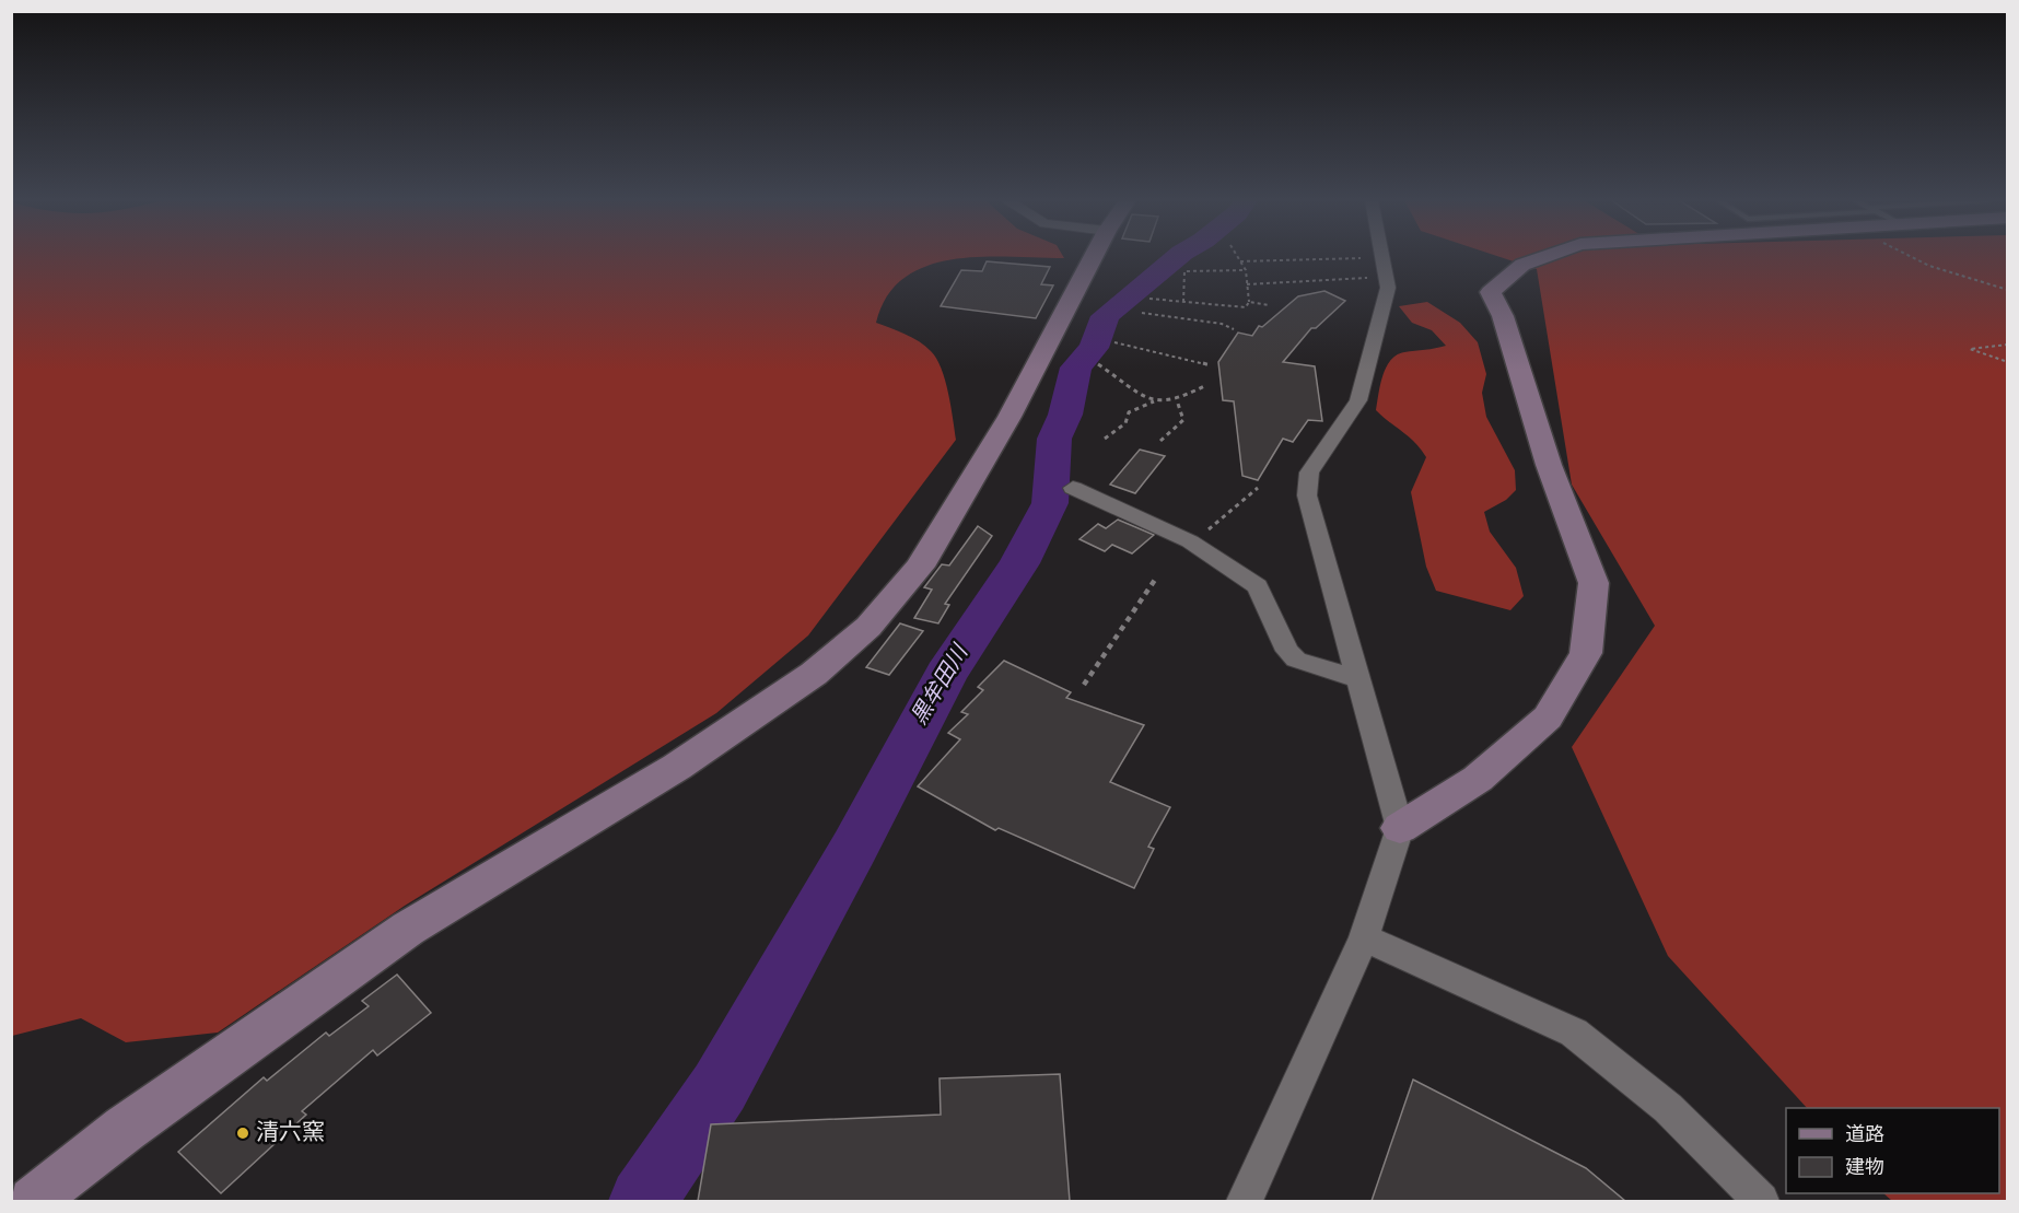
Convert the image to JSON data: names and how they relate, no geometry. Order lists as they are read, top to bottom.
{
  "water": ["黒牟田川"],
  "places": ["清六窯"],
  "legend": ["道路", "建物"]
}
